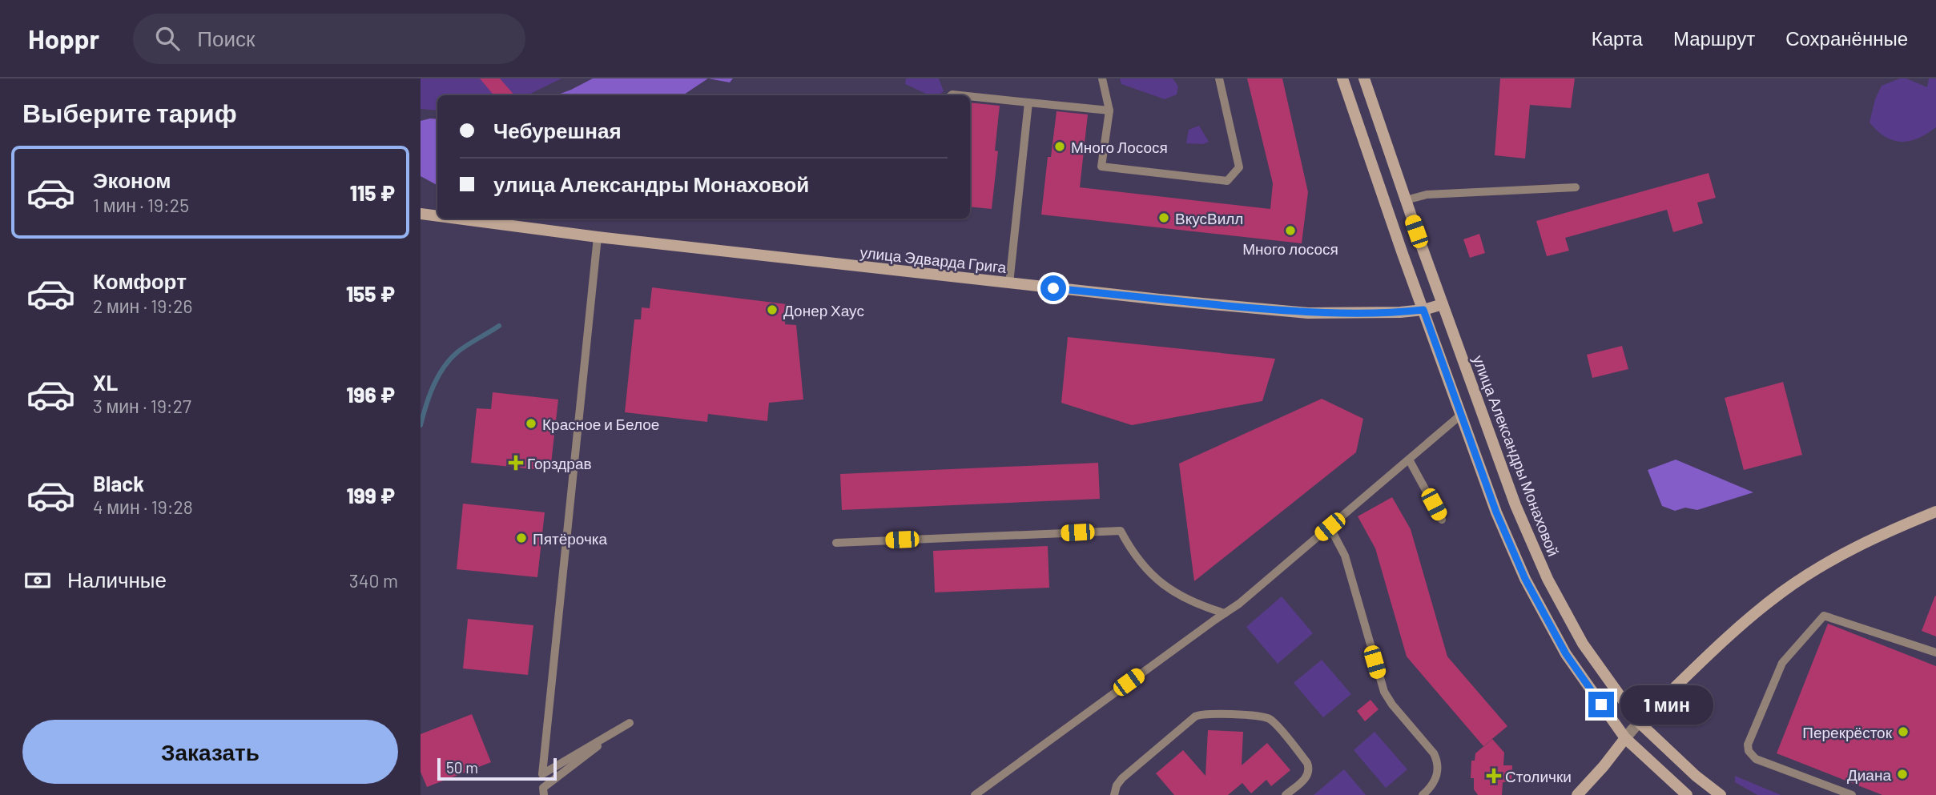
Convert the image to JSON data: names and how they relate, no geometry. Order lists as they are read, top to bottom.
{
  "streets": {
    "main road": ["улица Эдварда Грига", "улица Александры Монаховой"]
  },
  "crossings": [
    ["улица Эдварда Грига", "улица Александры Монаховой"]
  ],
  "places": {
    "other": [
      "Много Лосося",
      "ВкусВилл",
      "Много лосося",
      "Донер Хаус",
      "Красное и Белое",
      "Пятёрочка",
      "Перекрёсток",
      "Диана"
    ],
    "health": ["Горздрав", "Столички"]
  },
  "scale_bar": "50 m",
  "page": {
    "header": "Hoppr",
    "search": "Поиск",
    "nav": ["Карта", "Маршрут", "Сохранённые"],
    "heading": "Выберите тариф",
    "banner": ["Чебурешная", "улица Александры Монаховой"],
    "list": [
      {
        "name": "Эконом",
        "note": "1 мин · 19:25",
        "value": "115 ₽"
      },
      {
        "name": "Комфорт",
        "note": "2 мин · 19:26",
        "value": "155 ₽"
      },
      {
        "name": "XL",
        "note": "3 мин · 19:27",
        "value": "196 ₽"
      },
      {
        "name": "Black",
        "note": "4 мин · 19:28",
        "value": "199 ₽"
      }
    ],
    "pay": ["Наличные", "340 m"],
    "bubble": "1 мин",
    "buttons": "Заказать",
    "scale": "50 m"
  }
}
